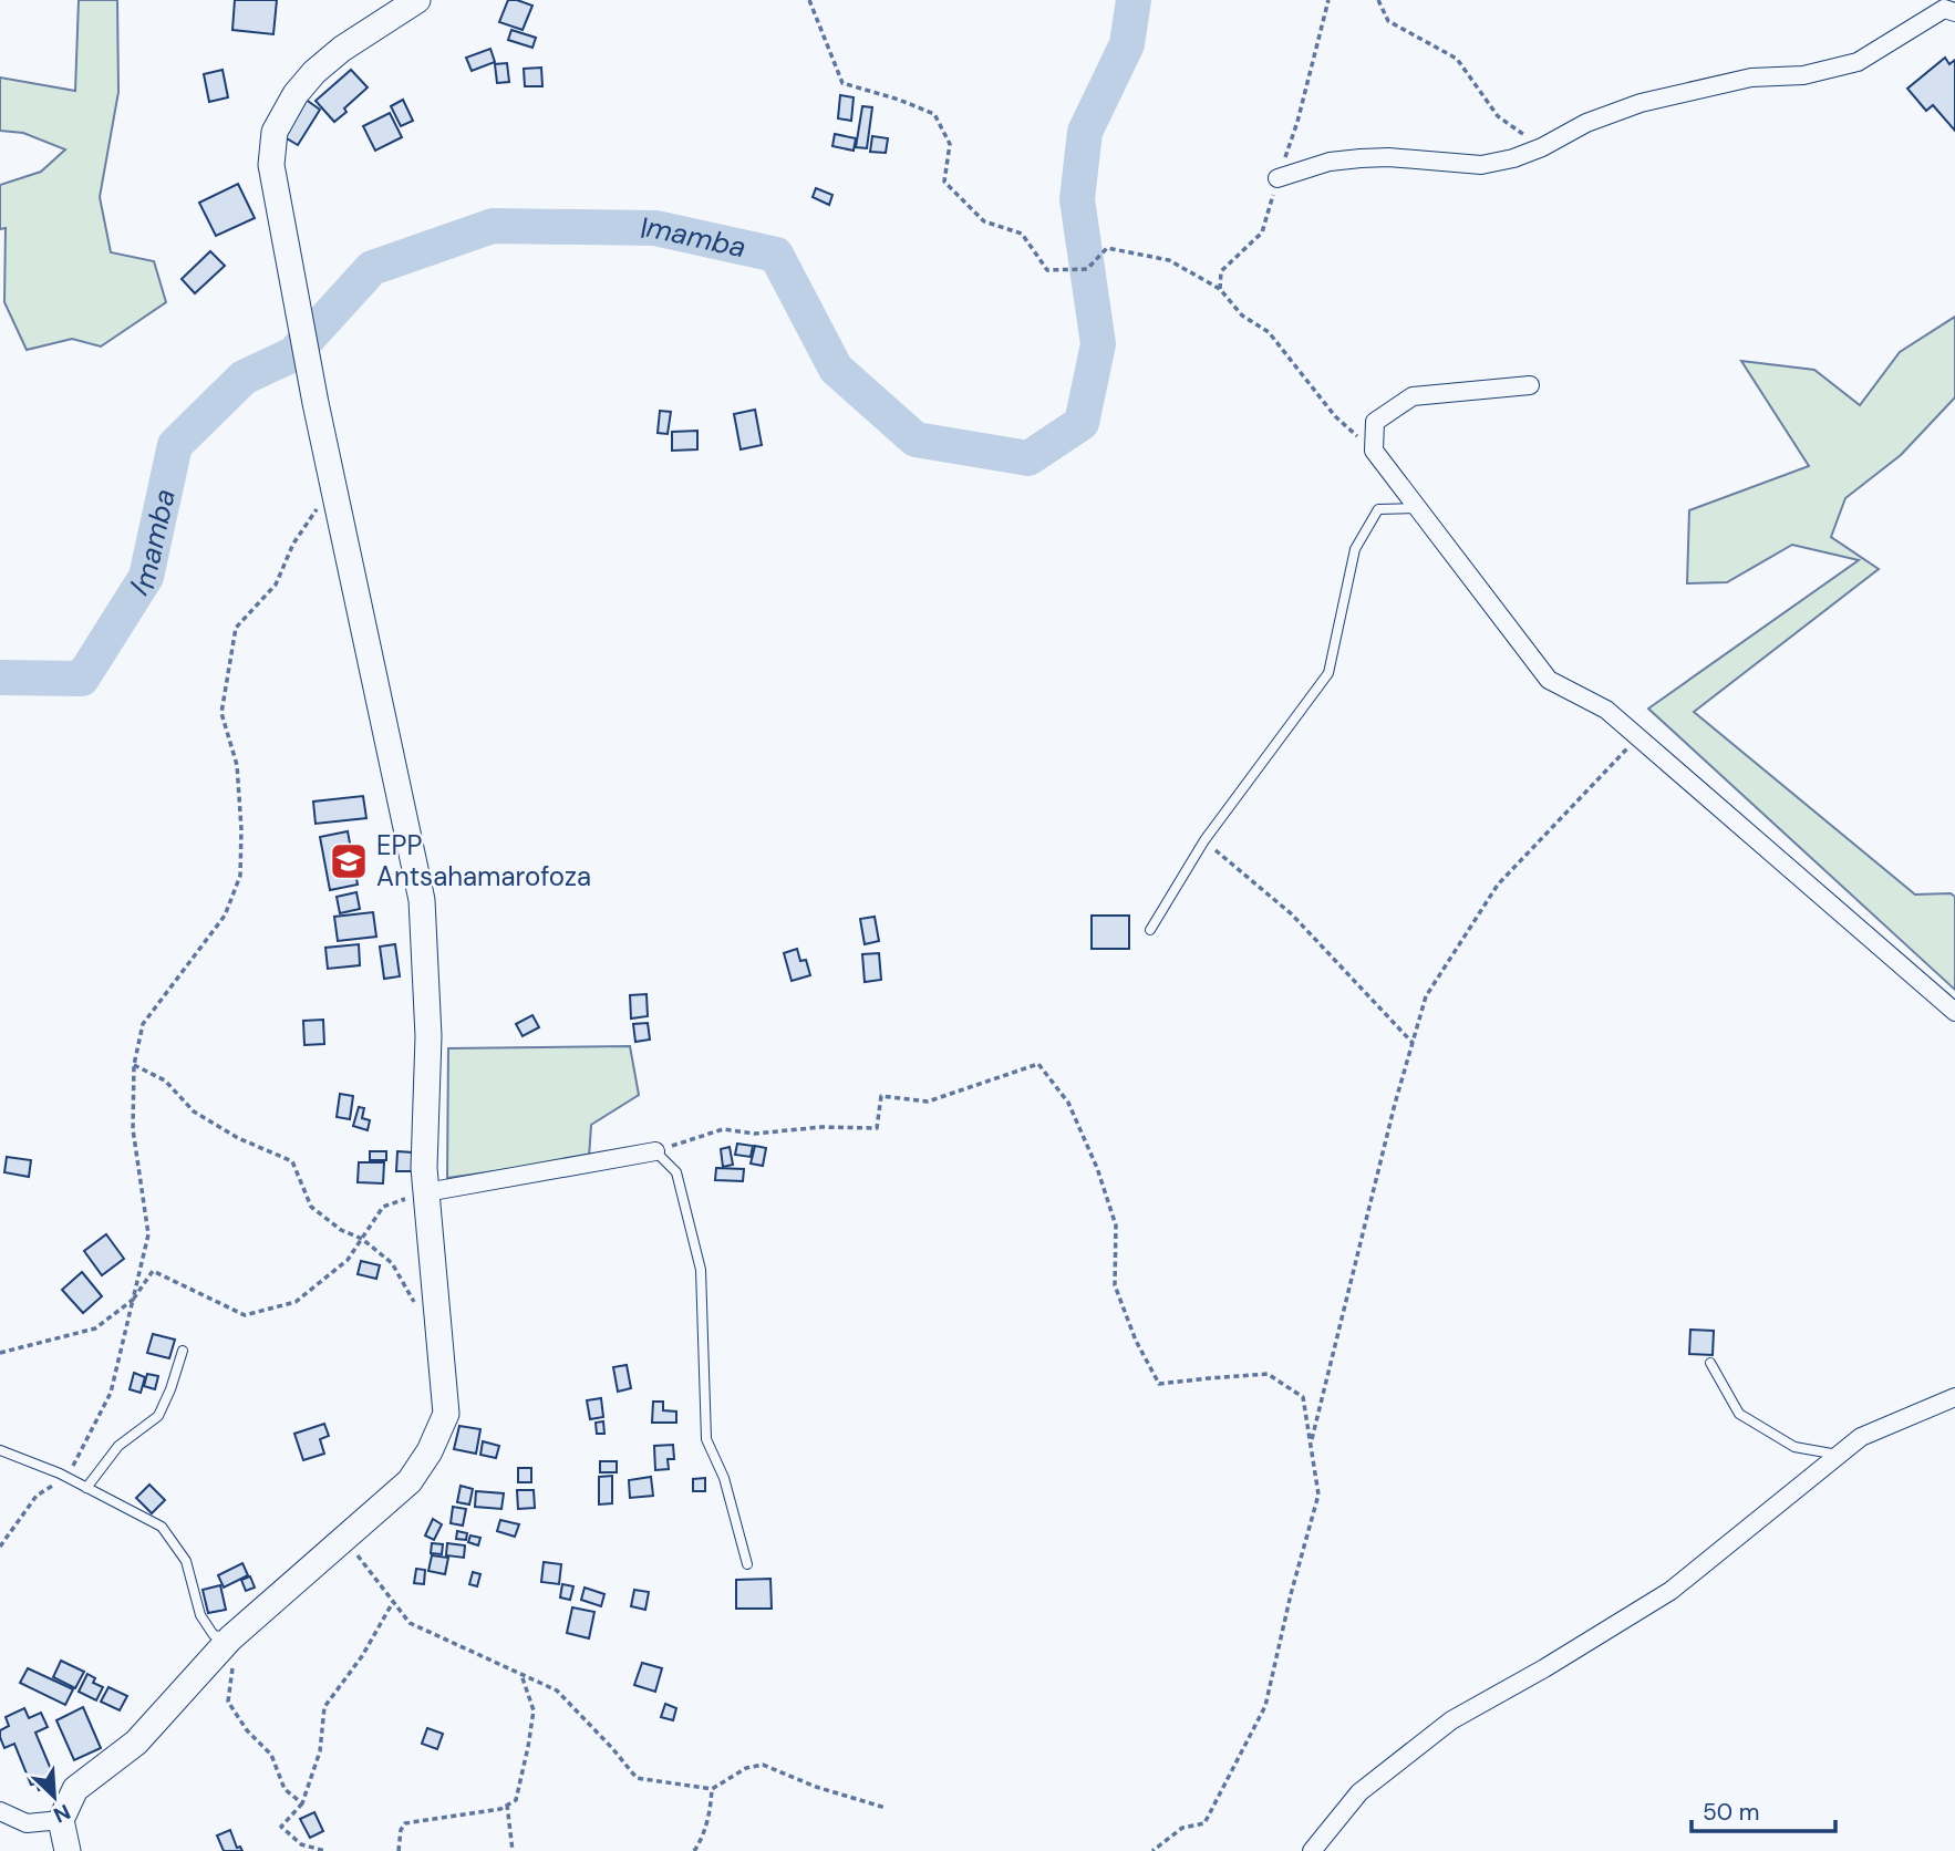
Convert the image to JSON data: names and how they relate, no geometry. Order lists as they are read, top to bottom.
{
  "water": ["Imamba"],
  "places": {
    "school or university": ["EPP Antsahamarofoza"]
  },
  "scale_bar": "50 m",
  "north": "bottom right"
}
